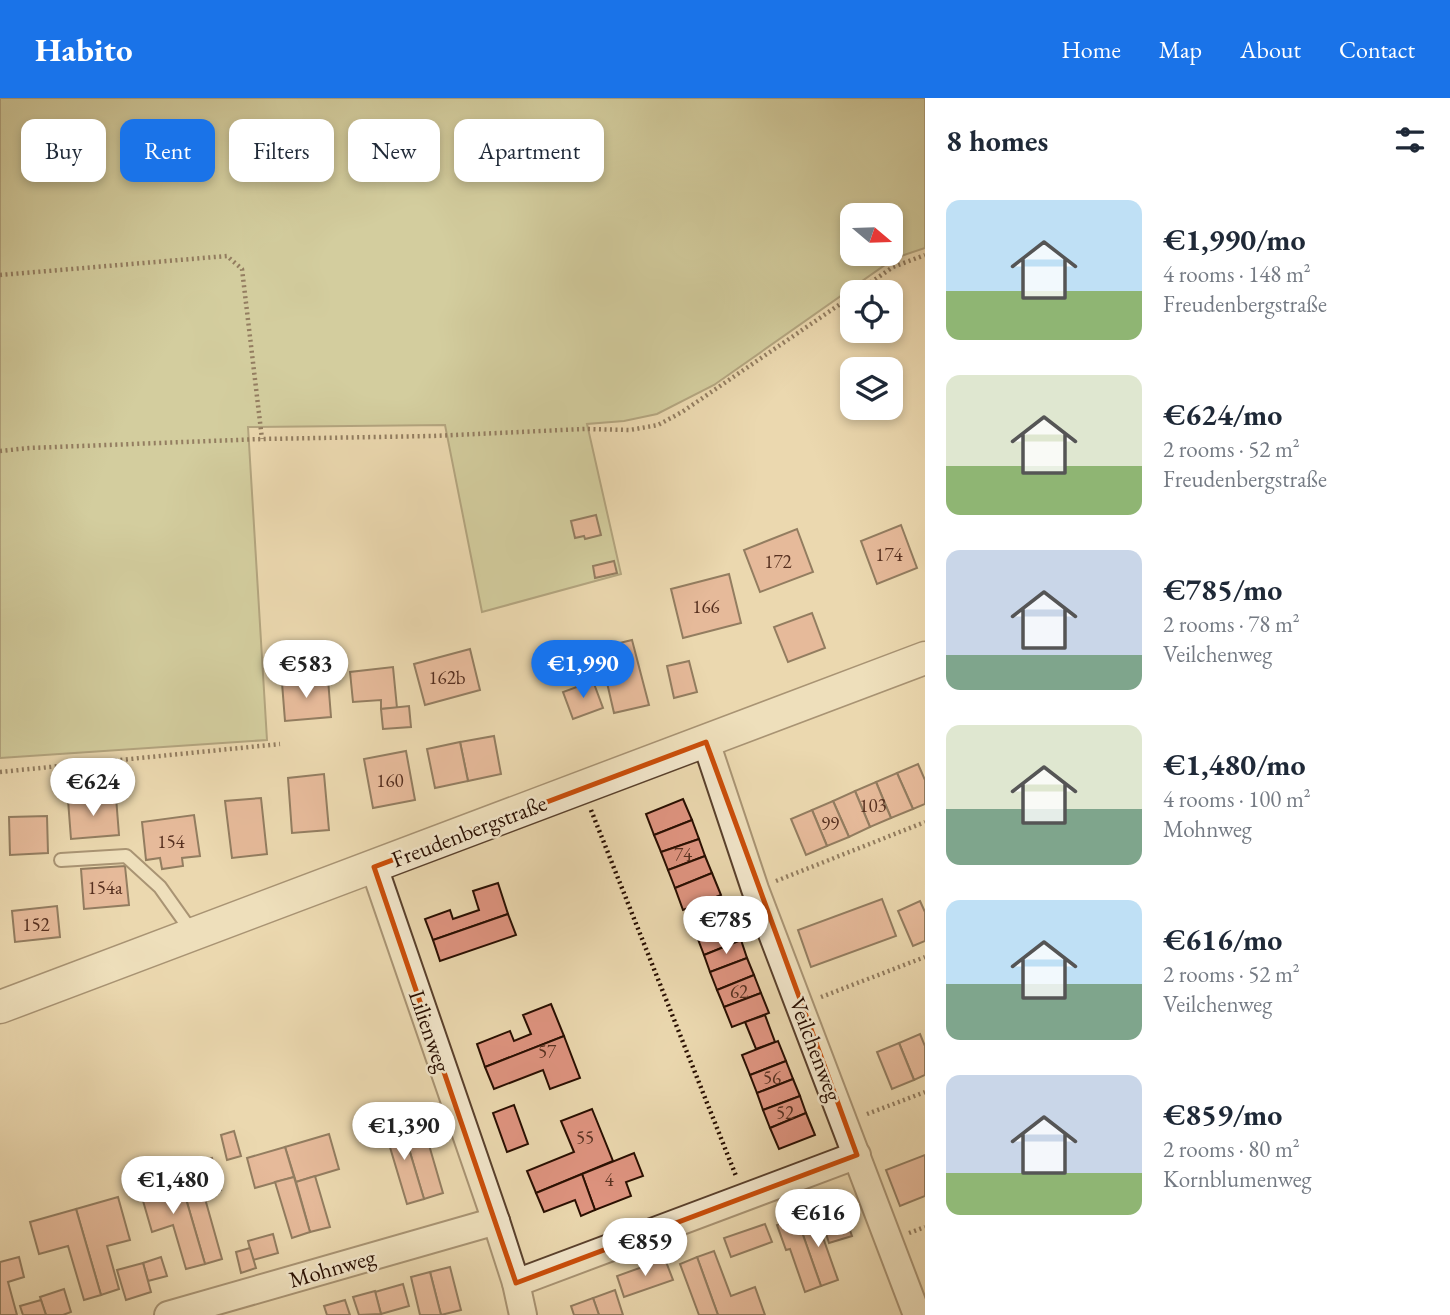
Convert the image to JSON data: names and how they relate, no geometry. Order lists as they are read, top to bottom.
{
  "streets": {
    "street": [
      "Freudenbergstraße",
      "Lilienweg",
      "Veilchenweg",
      "Mohnweg"
    ]
  },
  "crossings": [
    ["Freudenbergstraße", "Lilienweg"],
    ["Freudenbergstraße", "Veilchenweg"],
    ["Lilienweg", "Mohnweg"]
  ],
  "house_numbers": [
    "174",
    "172",
    "166",
    "162b",
    "160",
    "103",
    "99",
    "154",
    "74",
    "154a",
    "152",
    "62",
    "57",
    "56",
    "52",
    "55",
    "4"
  ],
  "north": "right",
  "page": {
    "header": "Habito",
    "nav": [
      "Home",
      "Map",
      "About",
      "Contact"
    ],
    "heading": "8 homes",
    "chip": [
      "Buy",
      "Rent",
      "Filters",
      "New",
      "Apartment"
    ],
    "list": [
      {
        "name": "€1,990/mo",
        "note": "4 rooms · 148 m² · Freudenbergstraße"
      },
      {
        "name": "€624/mo",
        "note": "2 rooms · 52 m² · Freudenbergstraße"
      },
      {
        "name": "€785/mo",
        "note": "2 rooms · 78 m² · Veilchenweg"
      },
      {
        "name": "€1,480/mo",
        "note": "4 rooms · 100 m² · Mohnweg"
      },
      {
        "name": "€616/mo",
        "note": "2 rooms · 52 m² · Veilchenweg"
      },
      {
        "name": "€859/mo",
        "note": "2 rooms · 80 m² · Kornblumenweg"
      }
    ],
    "price": [
      "€583",
      "€1,990",
      "€624",
      "€785",
      "€1,390",
      "€1,480",
      "€616",
      "€859"
    ]
  }
}
